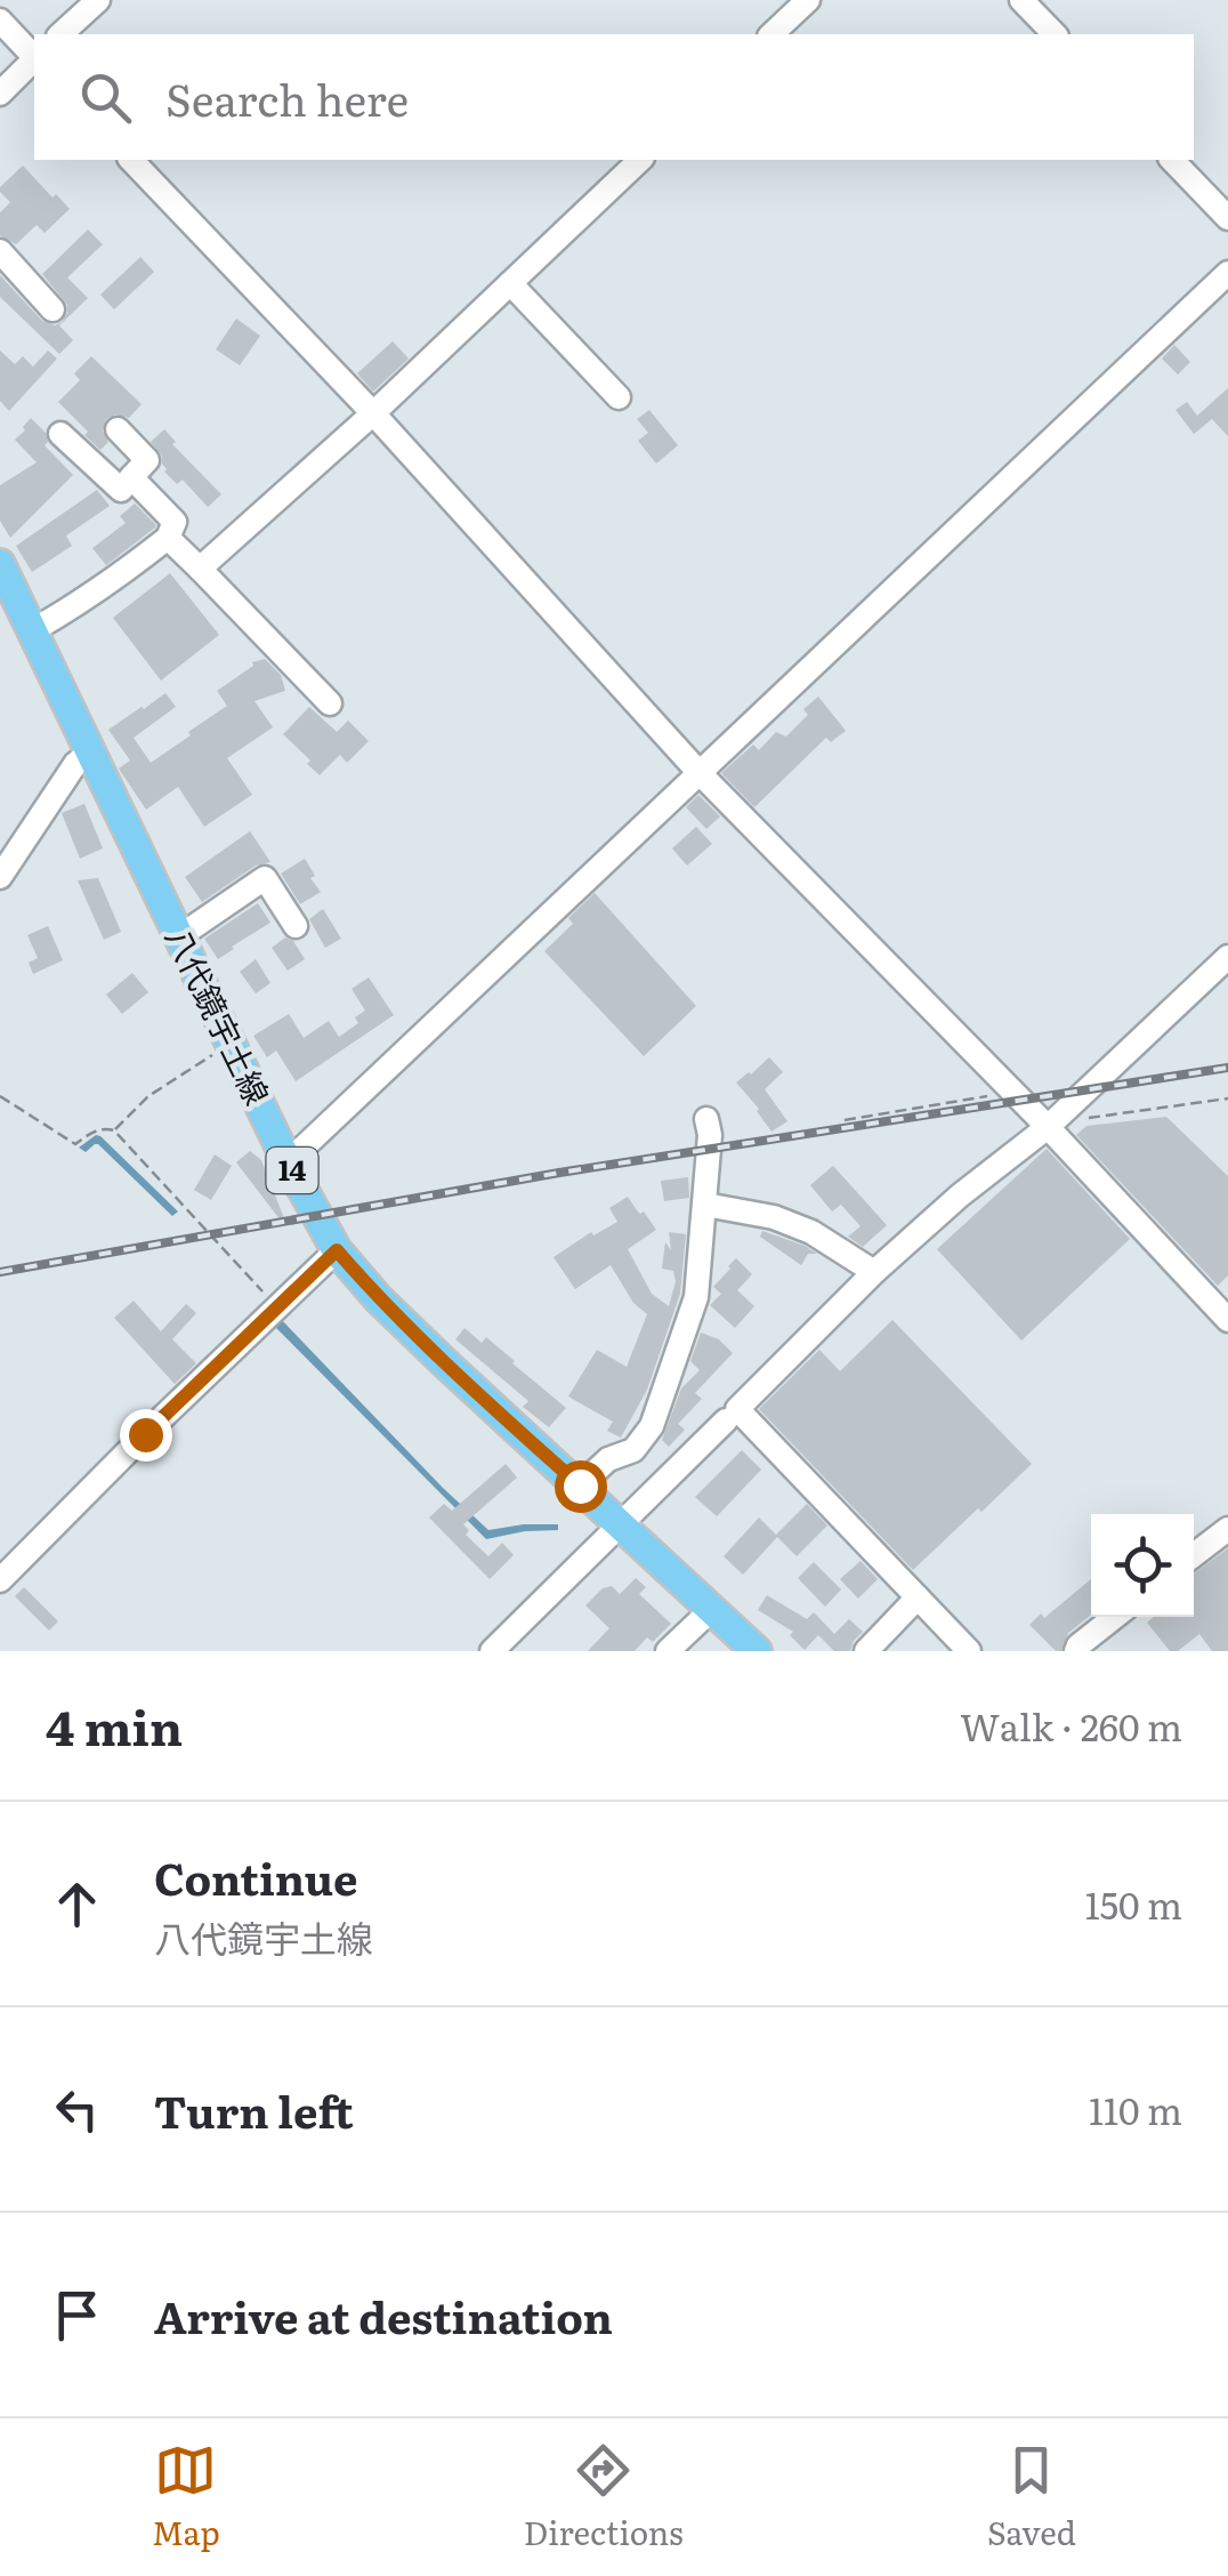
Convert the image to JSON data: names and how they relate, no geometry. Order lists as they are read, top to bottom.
{
  "streets": {
    "main road": ["八代鏡宇土線", "14"]
  },
  "page": {
    "search": "Search here",
    "heading": ["4 min", "Walk · 260 m"],
    "list": [
      ["Continue", "八代鏡宇土線", "150 m"],
      ["Turn left", "110 m"],
      "Arrive at destination"
    ],
    "nav": ["Map", "Directions", "Saved"]
  }
}
